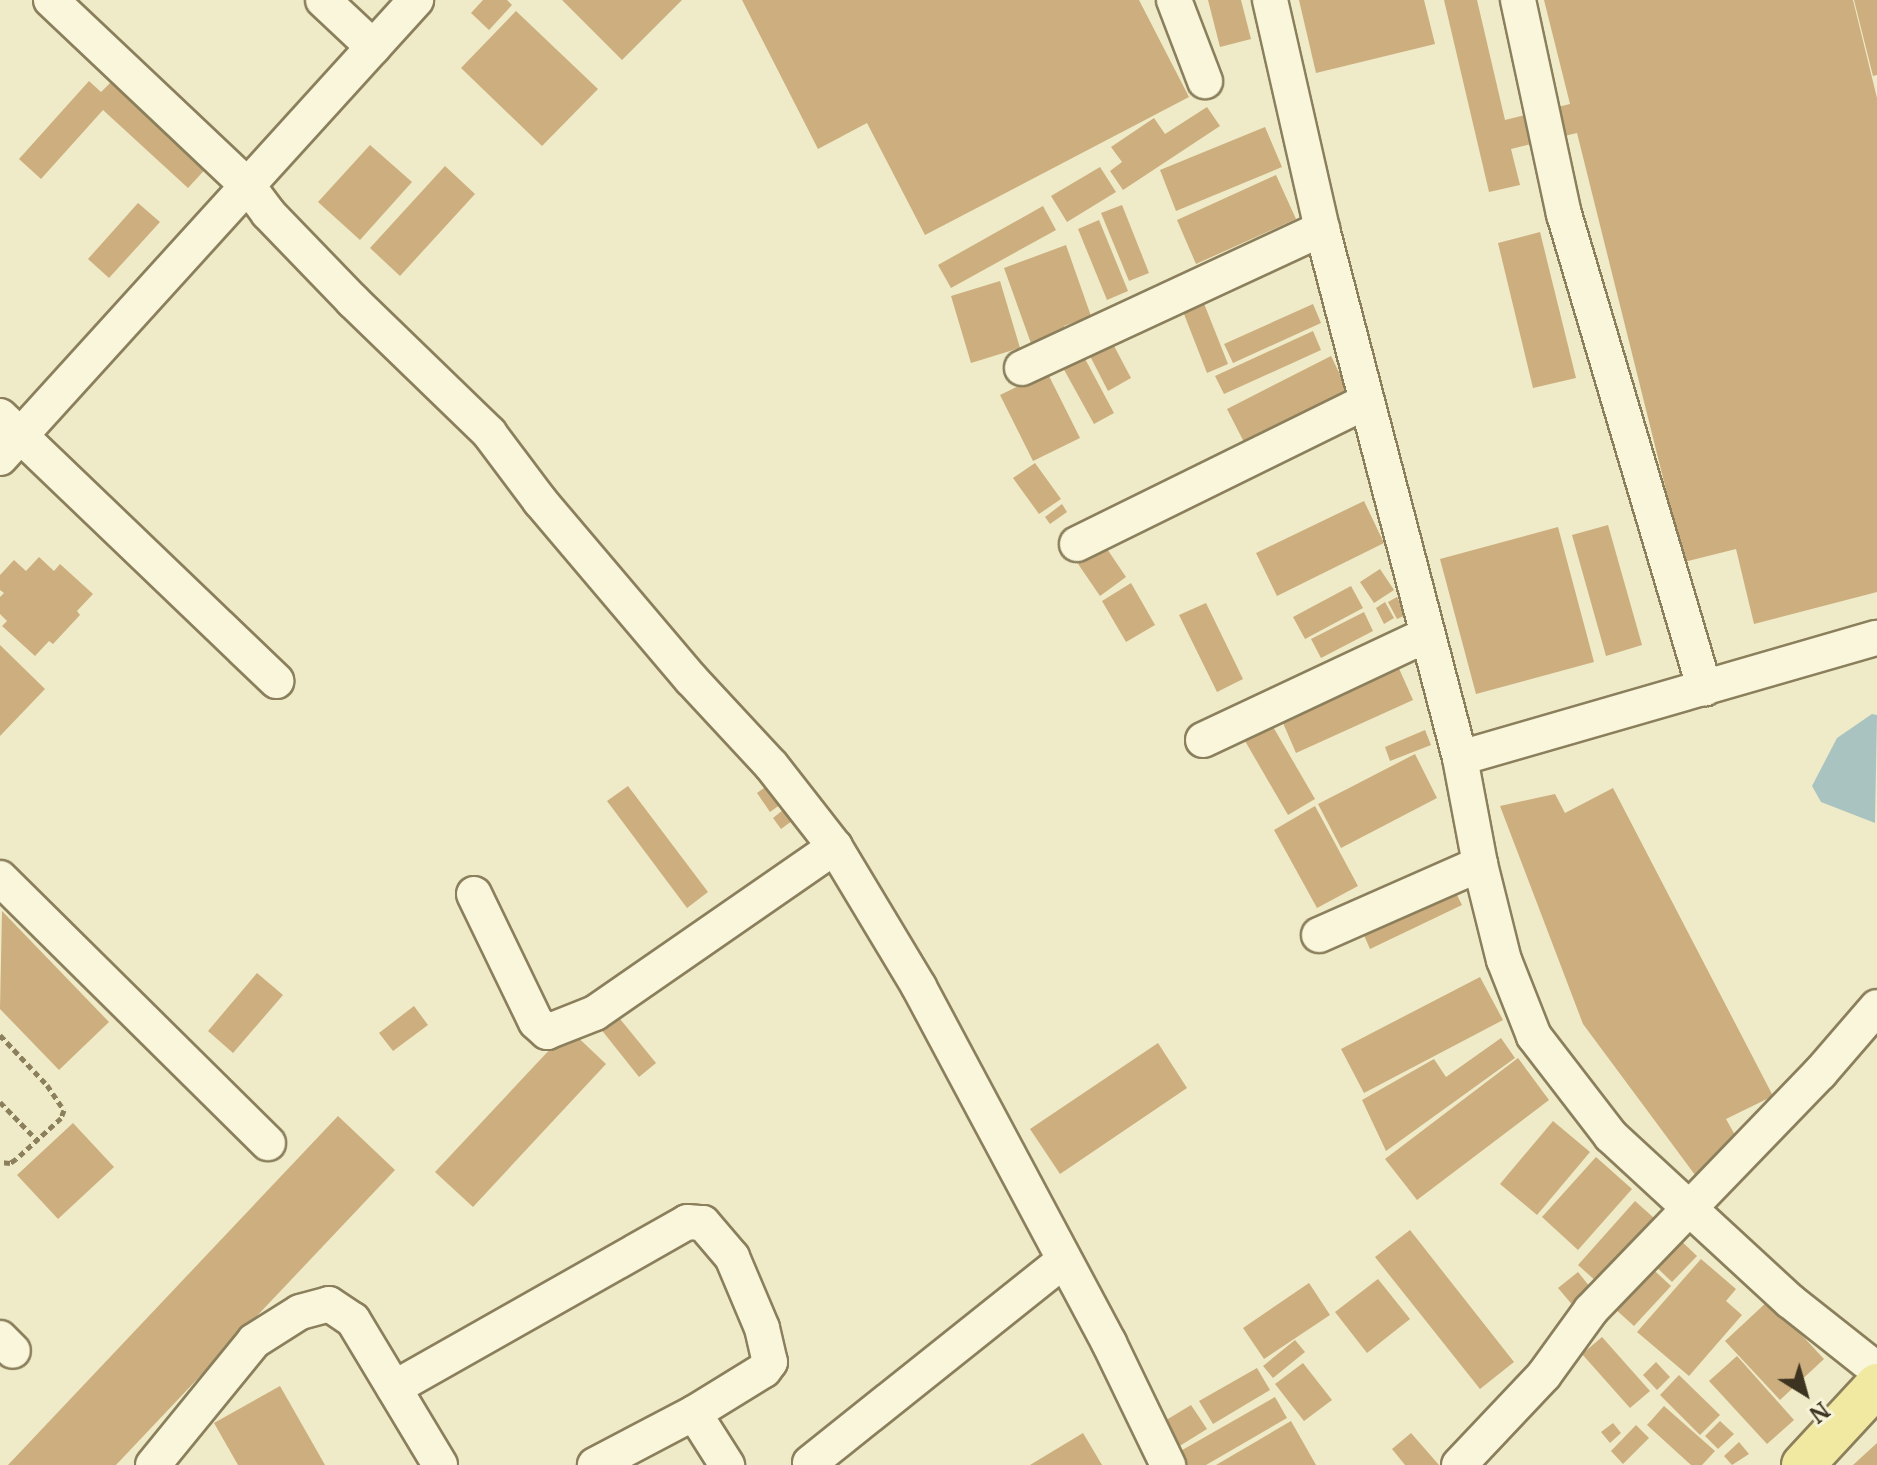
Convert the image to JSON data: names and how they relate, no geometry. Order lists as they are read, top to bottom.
{
  "north": "bottom right"
}
